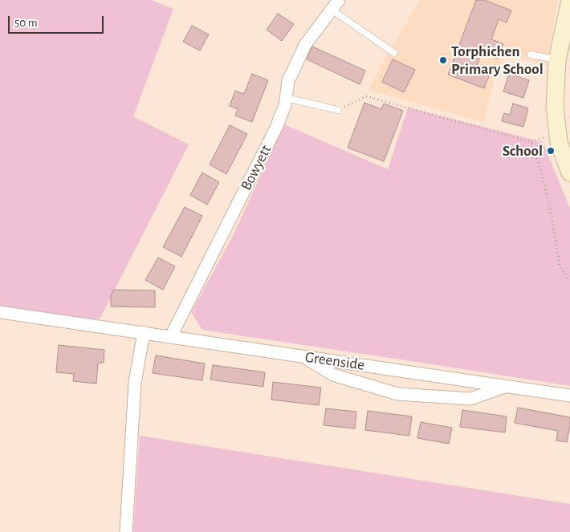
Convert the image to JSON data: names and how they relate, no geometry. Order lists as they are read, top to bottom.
{
  "streets": {
    "street": ["Bowyett", "Greenside"]
  },
  "crossings": [
    ["Bowyett", "Greenside"]
  ],
  "places": ["Torphichen Primary School", "School"],
  "scale_bar": "50 m"
}
